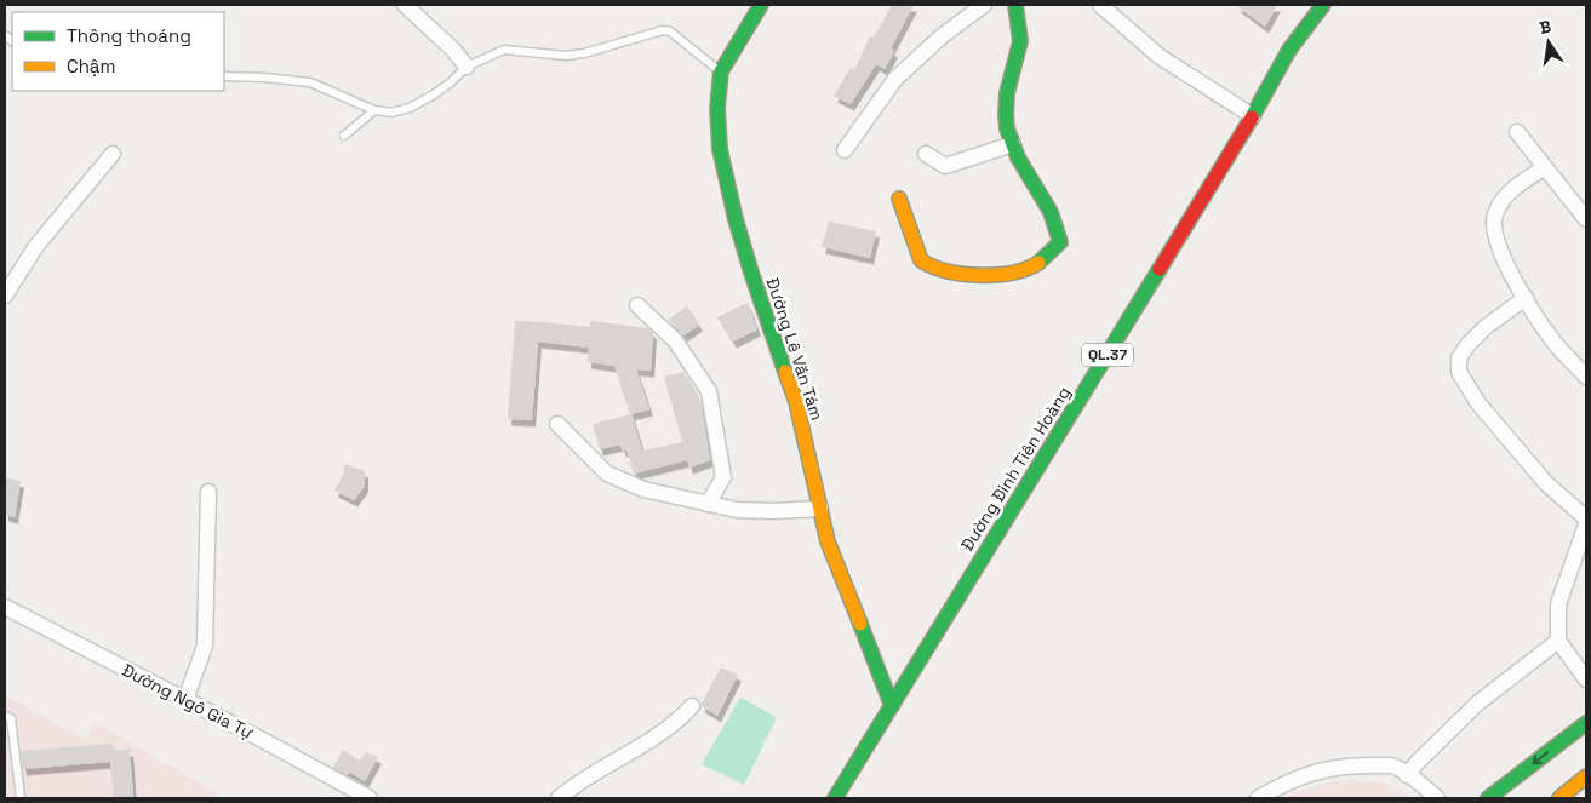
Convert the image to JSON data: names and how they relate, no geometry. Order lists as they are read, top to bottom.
{
  "streets": {
    "street": [
      "Đường Lê Văn Tám",
      "QL.37",
      "Đường Đinh Tiên Hoàng",
      "Đường Ngô Gia Tự"
    ]
  },
  "crossings": [
    ["Đường Lê Văn Tám", "Đường Đinh Tiên Hoàng"]
  ],
  "legend": ["Thông thoáng", "Chậm"],
  "north": "top"
}
